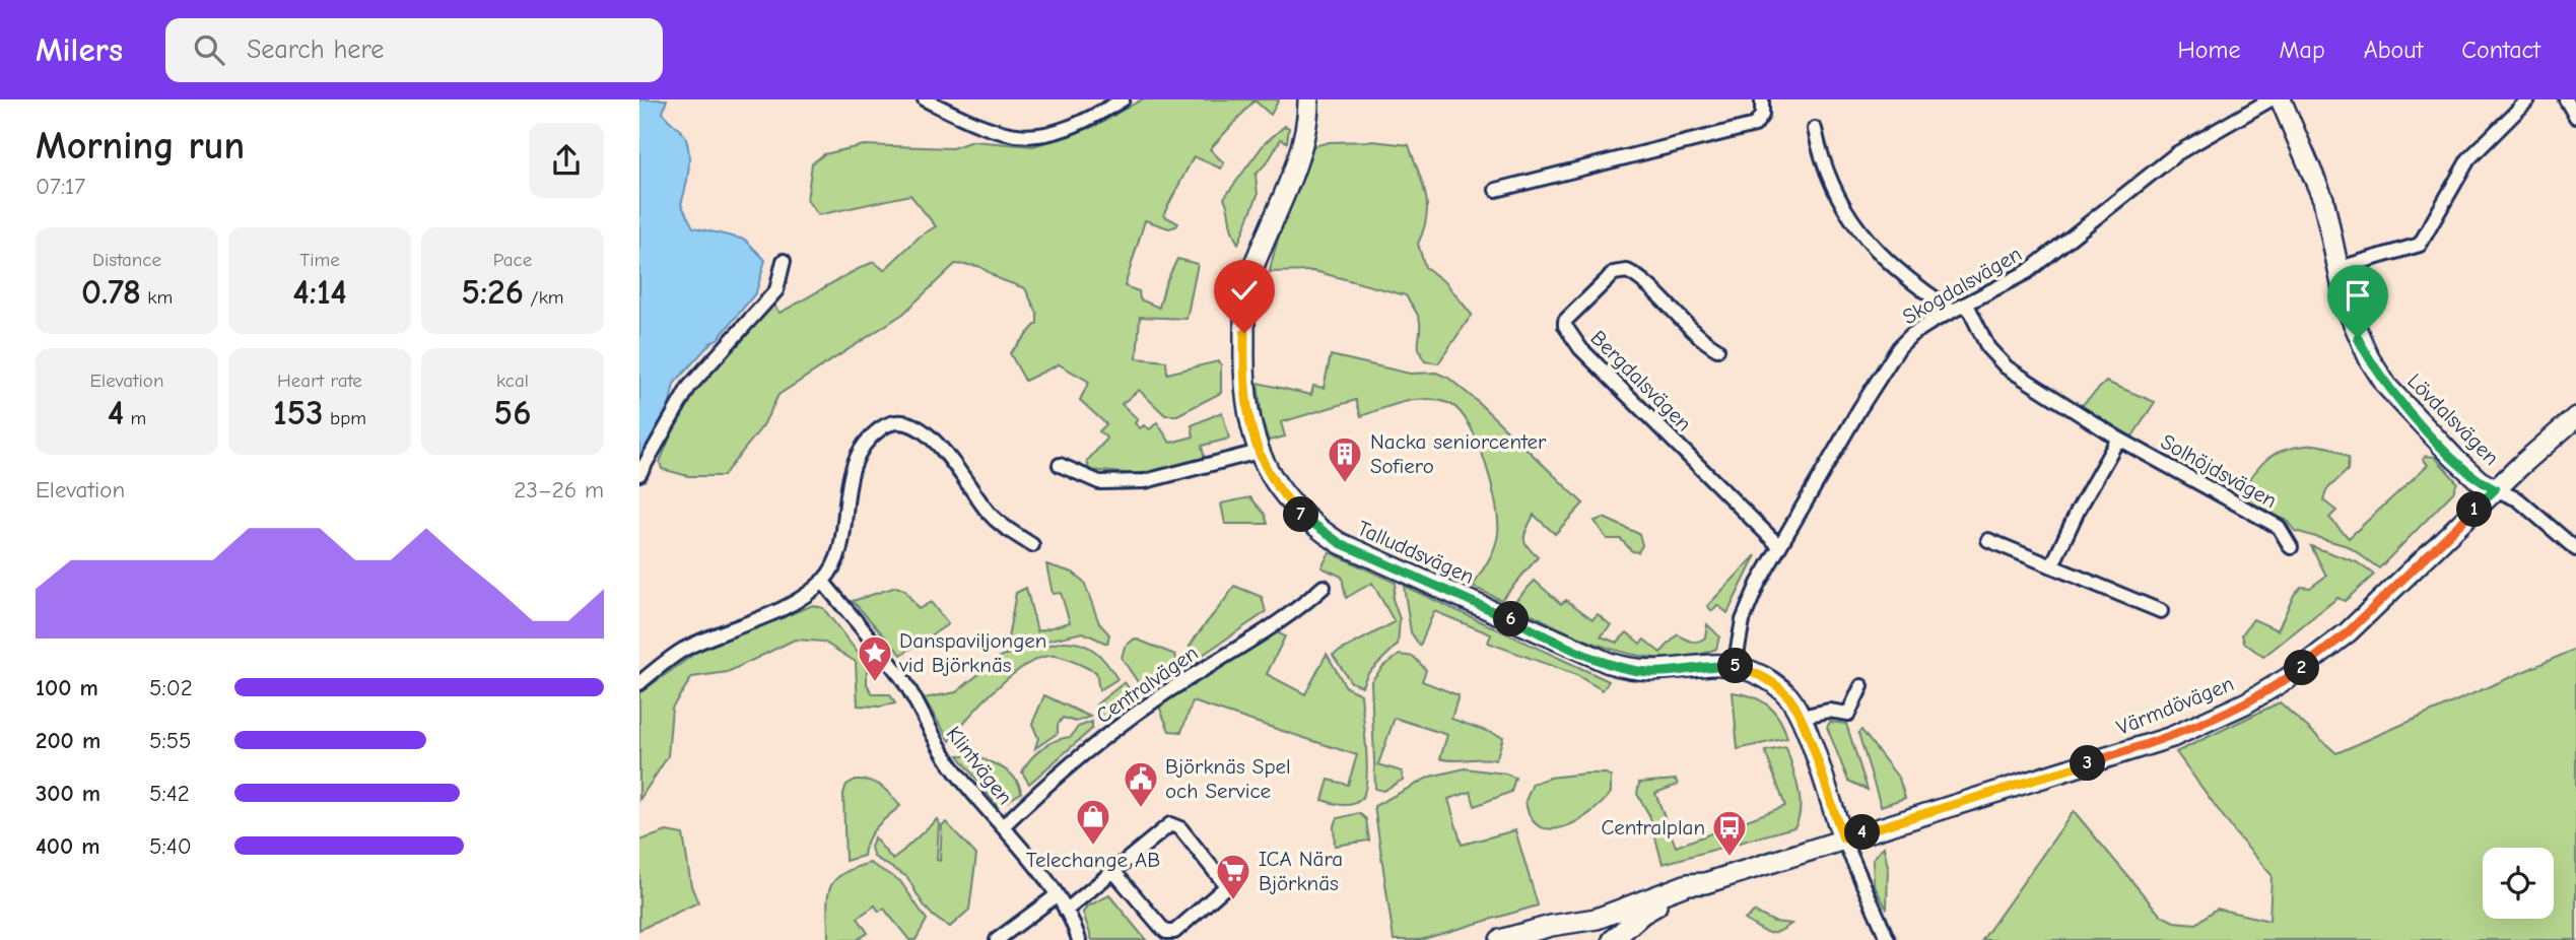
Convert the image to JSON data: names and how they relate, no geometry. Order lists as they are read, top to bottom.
{
  "streets": {
    "street": [
      "Skogdalsvägen",
      "Bergdalsvägen",
      "Lövdalsvägen",
      "Solhöjdsvägen",
      "Talluddsvägen",
      "Centralvägen",
      "Värmdövägen",
      "Klintvägen"
    ]
  },
  "crossings": [
    ["Skogdalsvägen", "Bergdalsvägen"],
    ["Skogdalsvägen", "Solhöjdsvägen"],
    ["Skogdalsvägen", "Talluddsvägen"],
    ["Lövdalsvägen", "Värmdövägen"],
    ["Talluddsvägen", "Värmdövägen"],
    ["Centralvägen", "Klintvägen"]
  ],
  "places": {
    "building": ["Nacka seniorcenter Sofiero"],
    "place": ["Danspaviljongen vid Björknäs"],
    "public building": ["Björknäs Spel och Service"],
    "shop": ["Telechange AB"],
    "bus stop": ["Centralplan"],
    "supermarket": ["ICA Nära Björknäs"]
  },
  "page": {
    "header": "Milers",
    "search": "Search here",
    "nav": [
      "Home",
      "Map",
      "About",
      "Contact"
    ],
    "heading": ["Morning run", "07:17"],
    "stats": [
      ["Distance", "0.78 km"],
      ["Time", "4:14"],
      ["Pace", "5:26 /km"],
      ["Elevation", "4 m"],
      ["Heart rate", "153 bpm"],
      ["kcal", "56"]
    ],
    "chart": ["Elevation", "23–26 m"],
    "pins": [
      "1",
      "7",
      "6",
      "5",
      "2",
      "3",
      "4"
    ],
    "list": [
      {
        "name": "100 m",
        "note": "5:02"
      },
      {
        "name": "200 m",
        "note": "5:55"
      },
      {
        "name": "300 m",
        "note": "5:42"
      },
      {
        "name": "400 m",
        "note": "5:40"
      }
    ]
  }
}
